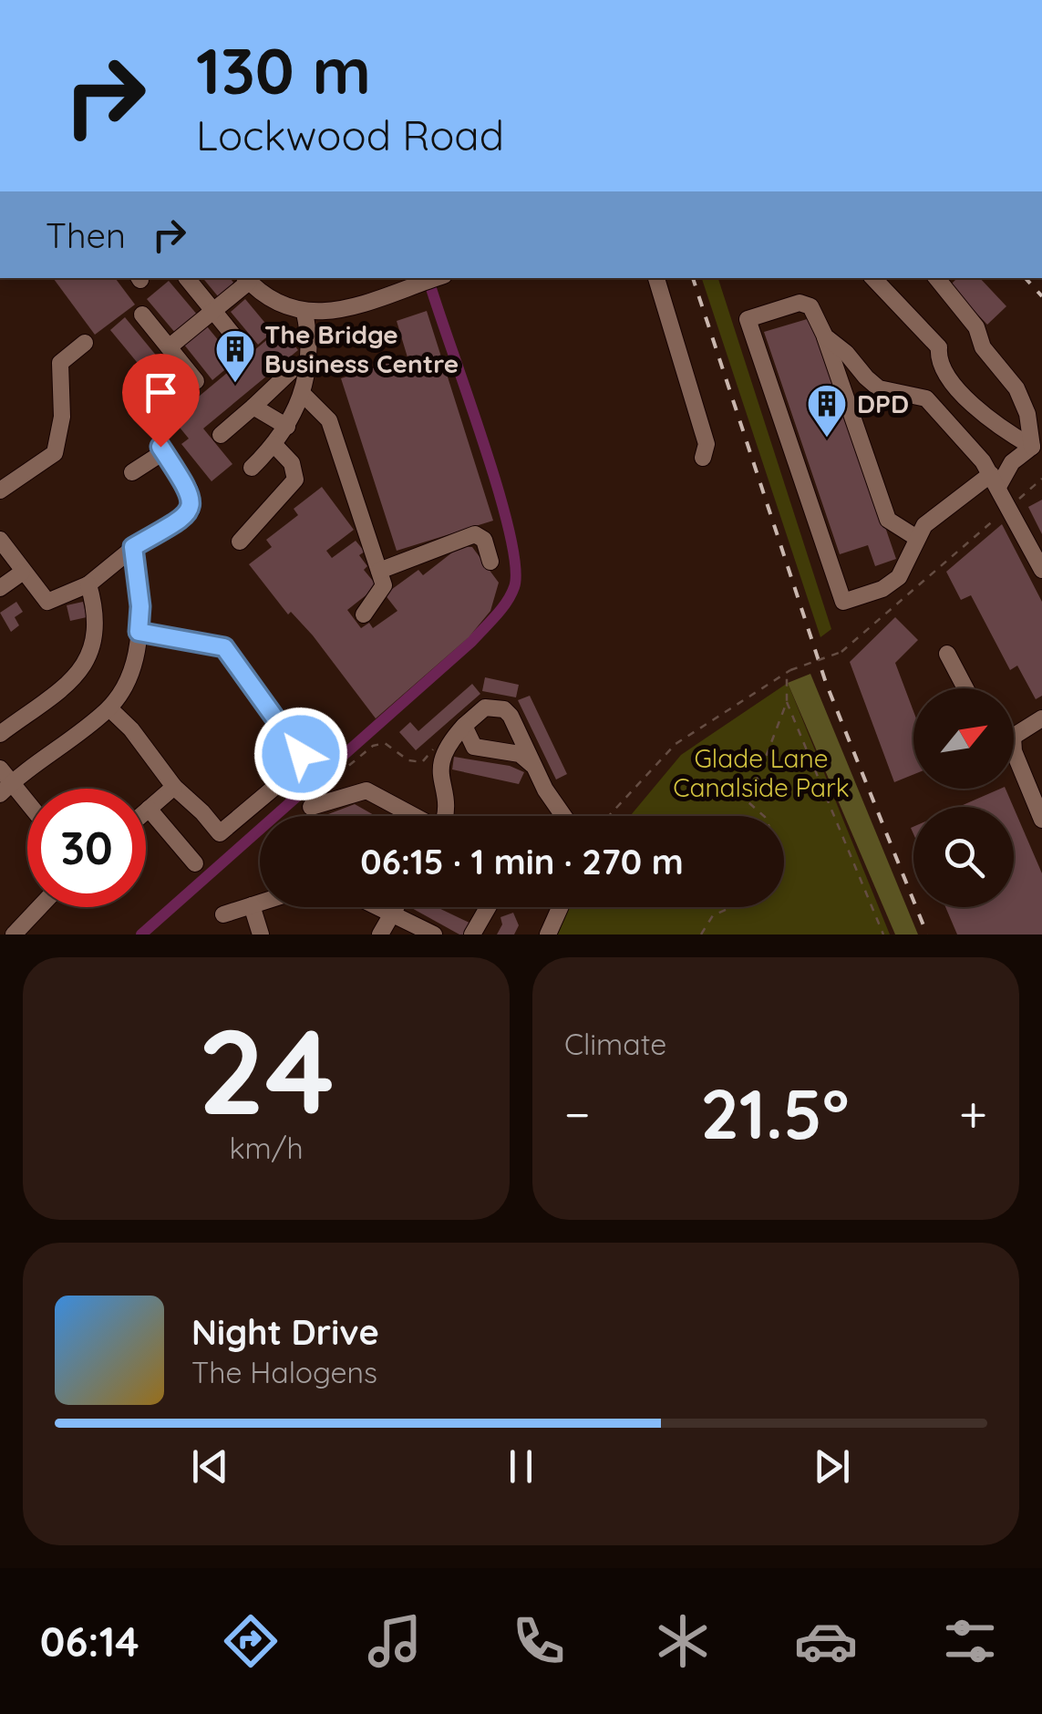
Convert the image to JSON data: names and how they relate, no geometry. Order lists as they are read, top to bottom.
{
  "parks": ["Glade Lane Canalside Park"],
  "places": {
    "building": ["The Bridge Business Centre", "DPD"]
  },
  "north": "top right",
  "page": {
    "turn": ["130 m", "Lockwood Road"],
    "then": "Then",
    "limit": "30",
    "trip": "06:15 · 1 min · 270 m",
    "tile": [
      ["24", "km/h"],
      "Climate"
    ],
    "heat": ["−", "21.5°", "+"],
    "song": ["Night Drive", "The Halogens"],
    "tabs": "06:14"
  }
}
